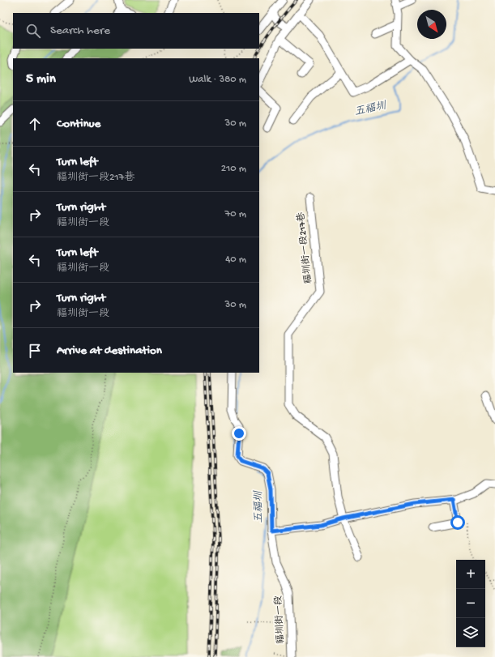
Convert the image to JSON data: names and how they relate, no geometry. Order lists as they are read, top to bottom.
{
  "streets": {
    "street": ["福圳街一段217巷", "福圳街一段"]
  },
  "water": ["五福圳"],
  "north": "bottom right",
  "page": {
    "search": "Search here",
    "heading": ["5 min", "Walk · 380 m"],
    "list": [
      ["Continue", "30 m"],
      ["Turn left", "福圳街一段217巷", "210 m"],
      ["Turn right", "福圳街一段", "70 m"],
      ["Turn left", "福圳街一段", "40 m"],
      ["Turn right", "福圳街一段", "30 m"],
      "Arrive at destination"
    ],
    "map_buttons": ["+", "−"]
  }
}
